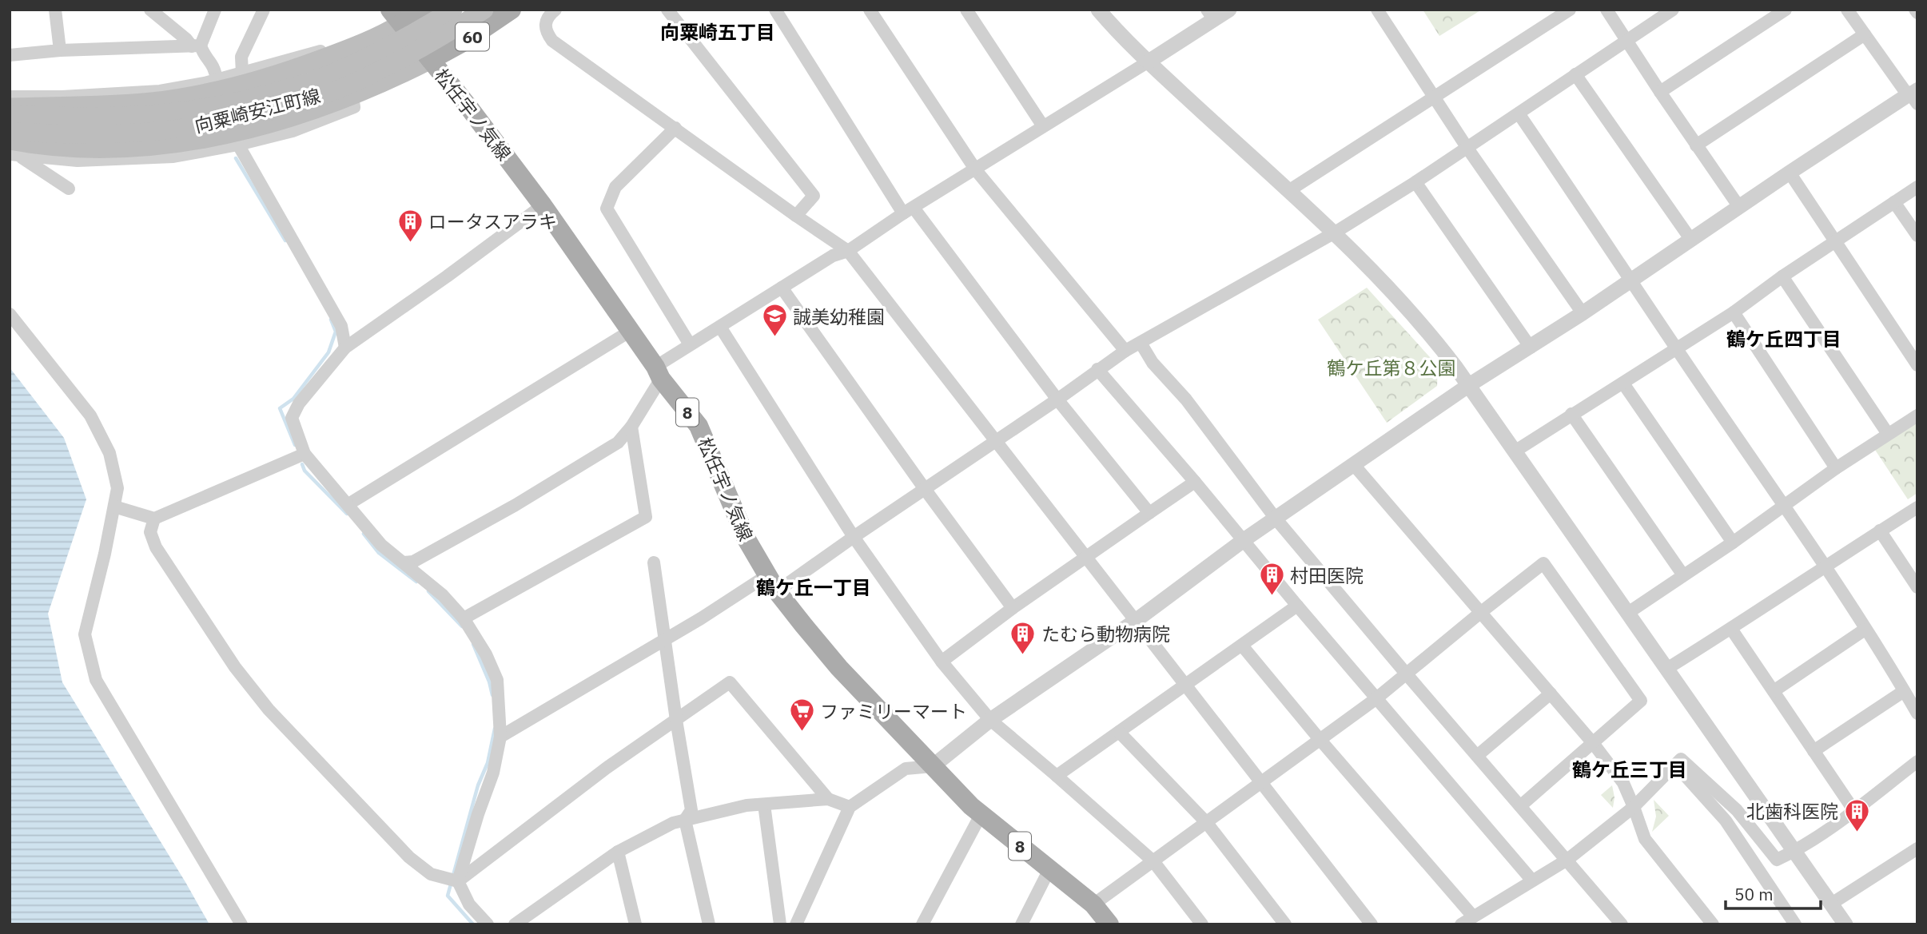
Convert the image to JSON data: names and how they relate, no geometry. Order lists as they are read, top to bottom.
{
  "streets": {
    "main road": [
      "60",
      "向粟崎安江町線",
      "松任宇ノ気線",
      "8"
    ]
  },
  "crossings": [
    ["60", "松任宇ノ気線"]
  ],
  "districts": [
    "向粟崎五丁目",
    "鶴ケ丘四丁目",
    "鶴ケ丘一丁目",
    "鶴ケ丘三丁目"
  ],
  "parks": ["鶴ケ丘第８公園"],
  "places": {
    "building": [
      "ロータスアラキ",
      "村田医院",
      "たむら動物病院",
      "北歯科医院"
    ],
    "school or university": ["誠美幼稚園"],
    "supermarket": ["ファミリーマート"]
  },
  "scale_bar": "50 m"
}
